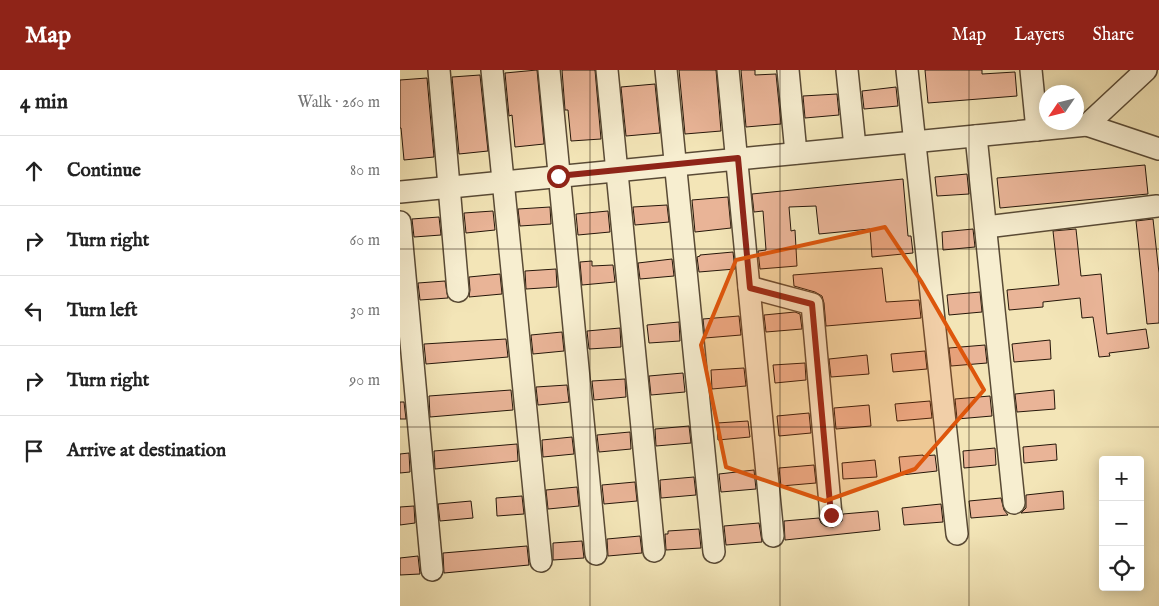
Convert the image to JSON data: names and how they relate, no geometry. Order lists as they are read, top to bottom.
{
  "north": "bottom left",
  "page": {
    "header": "Map",
    "nav": ["Map", "Layers", "Share"],
    "heading": ["4 min", "Walk · 260 m"],
    "list": [
      ["Continue", "80 m"],
      ["Turn right", "60 m"],
      ["Turn left", "30 m"],
      ["Turn right", "90 m"],
      "Arrive at destination"
    ],
    "map_buttons": ["+", "−"]
  }
}
